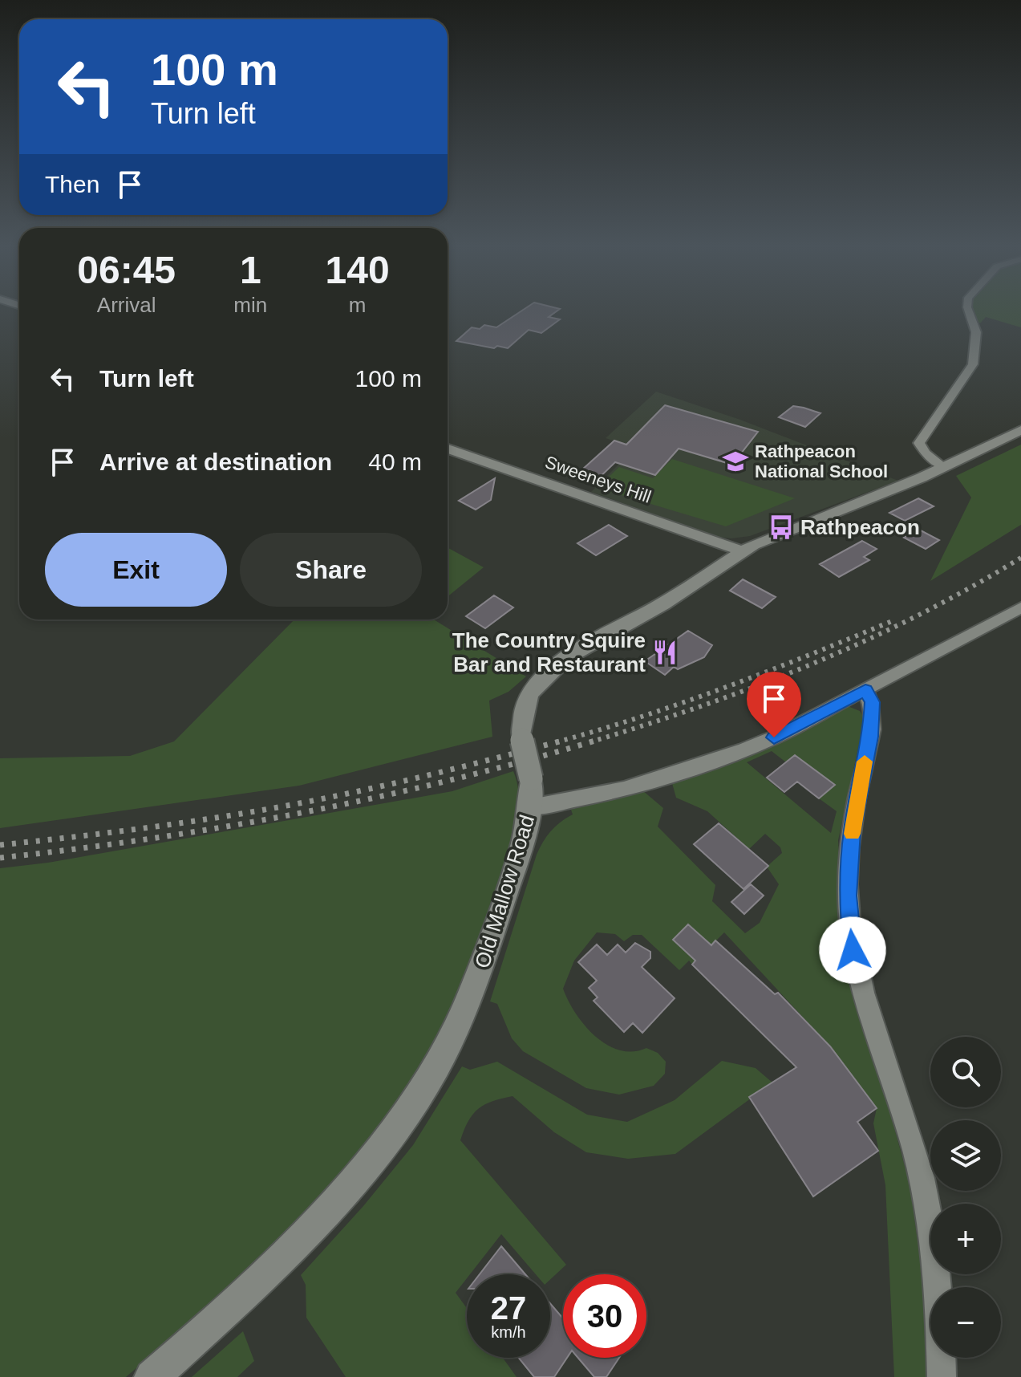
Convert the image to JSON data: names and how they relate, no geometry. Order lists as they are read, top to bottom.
{
  "streets": {
    "street": ["Sweeneys Hill", "Old Mallow Road"]
  },
  "crossings": [
    ["Sweeneys Hill", "Old Mallow Road"]
  ],
  "places": {
    "school or university": ["Rathpeacon National School"],
    "bus stop": ["Rathpeacon"],
    "restaurant": ["The Country Squire Bar and Restaurant"]
  },
  "page": {
    "turn": ["100 m", "Turn left"],
    "then": "Then",
    "eta": [
      "06:45",
      "Arrival",
      "1",
      "min",
      "140",
      "m"
    ],
    "list": [
      {
        "name": "Turn left",
        "value": "100 m"
      },
      {
        "name": "Arrive at destination",
        "value": "40 m"
      }
    ],
    "buttons": ["Exit", "Share"],
    "map_buttons": ["+", "−"],
    "speed": "27 km/h",
    "limit": "30"
  }
}
